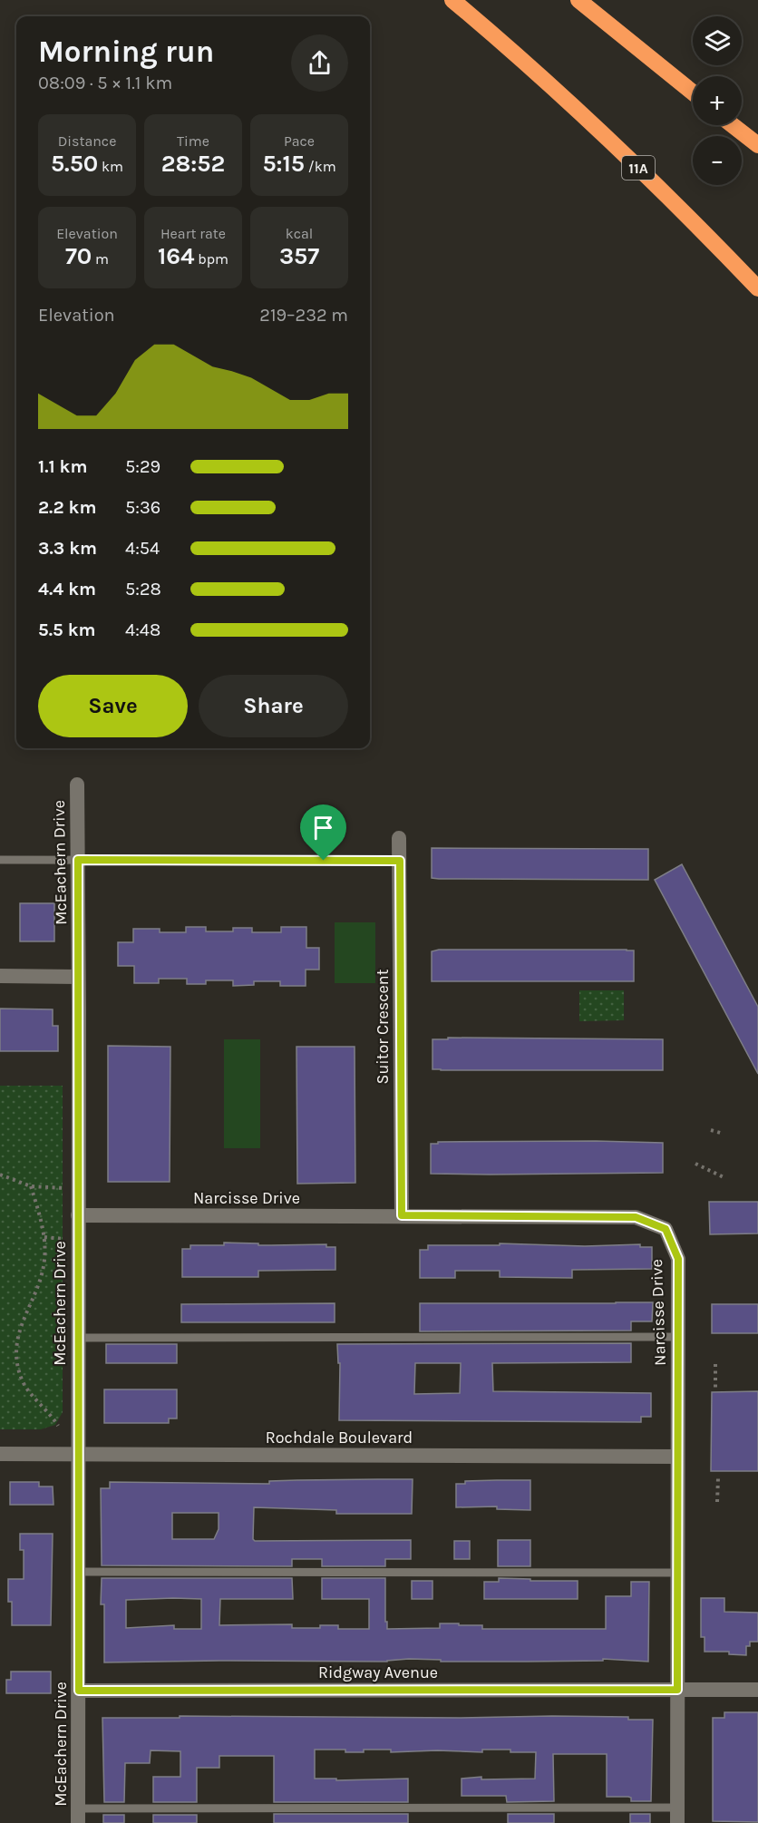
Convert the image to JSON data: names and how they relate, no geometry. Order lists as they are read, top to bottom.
{
  "streets": {
    "highway": ["11A"],
    "street": [
      "McEachern Drive",
      "Suitor Crescent",
      "Narcisse Drive",
      "Rochdale Boulevard",
      "Ridgway Avenue"
    ]
  },
  "crossings": [
    ["McEachern Drive", "Narcisse Drive"],
    ["McEachern Drive", "Rochdale Boulevard"],
    ["McEachern Drive", "Ridgway Avenue"],
    ["Suitor Crescent", "Narcisse Drive"],
    ["Narcisse Drive", "Rochdale Boulevard"],
    ["Narcisse Drive", "Ridgway Avenue"]
  ],
  "page": {
    "map_buttons": ["+", "−"],
    "heading": ["Morning run", "08:09 · 5 × 1.1 km"],
    "stats": [
      ["Distance", "5.50 km"],
      ["Time", "28:52"],
      ["Pace", "5:15 /km"],
      ["Elevation", "70 m"],
      ["Heart rate", "164 bpm"],
      ["kcal", "357"]
    ],
    "chart": ["Elevation", "219–232 m"],
    "list": [
      {
        "name": "1.1 km",
        "note": "5:29"
      },
      {
        "name": "2.2 km",
        "note": "5:36"
      },
      {
        "name": "3.3 km",
        "note": "4:54"
      },
      {
        "name": "4.4 km",
        "note": "5:28"
      },
      {
        "name": "5.5 km",
        "note": "4:48"
      }
    ],
    "buttons": ["Save", "Share"]
  }
}
